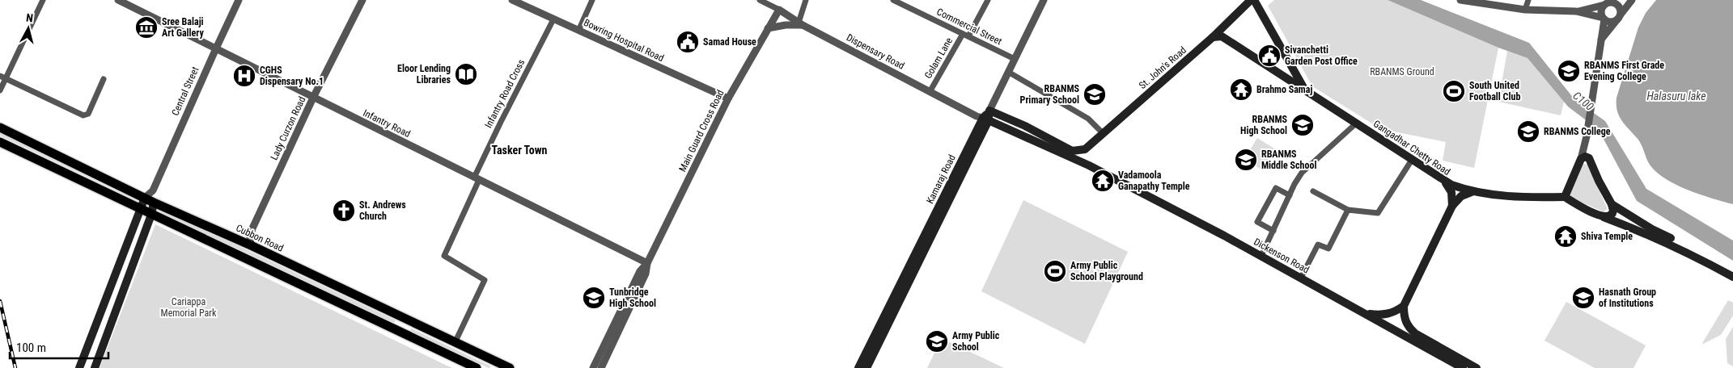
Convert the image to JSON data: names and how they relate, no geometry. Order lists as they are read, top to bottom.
{
  "streets": {
    "main road": [
      "St. John's Road",
      "Central Street",
      "Gangadhar Chetty Road",
      "Kamaraj Road",
      "Cubbon Road",
      "Dickenson Road"
    ],
    "street": [
      "Commercial Street",
      "Bowring Hospital Road",
      "Dispensary Road",
      "Golam Lane",
      "Infantry Road Cross",
      "Infantry Road",
      "Lady Curzon Road",
      "Main Guard Cross Road"
    ]
  },
  "crossings": [
    ["Commercial Street", "Golam Lane"],
    ["Commercial Street", "Kamaraj Road"],
    ["Bowring Hospital Road", "Infantry Road Cross"],
    ["Bowring Hospital Road", "Main Guard Cross Road"],
    ["Dispensary Road", "Golam Lane"],
    ["Dispensary Road", "Main Guard Cross Road"],
    ["Dispensary Road", "Kamaraj Road"],
    ["Dispensary Road", "Dickenson Road"],
    ["St. John's Road", "Gangadhar Chetty Road"],
    ["Central Street", "Infantry Road"],
    ["Central Street", "Cubbon Road"],
    ["Infantry Road Cross", "Infantry Road"],
    ["Infantry Road Cross", "Cubbon Road"],
    ["Infantry Road", "Lady Curzon Road"],
    ["Infantry Road", "Main Guard Cross Road"],
    ["Lady Curzon Road", "Cubbon Road"],
    ["Kamaraj Road", "Dickenson Road"]
  ],
  "districts": ["Tasker Town"],
  "water": ["Halasuru lake", "C100"],
  "parks": ["RBANMS Ground", "Cariappa Memorial Park"],
  "places": {
    "museum": ["Sree Balaji Art Gallery"],
    "public building": ["Samad House", "Sivanchetti Garden Post Office"],
    "school or university": [
      "RBANMS First Grade Evening College",
      "RBANMS Primary School",
      "RBANMS High School",
      "RBANMS College",
      "RBANMS Middle School",
      "Tunbridge High School",
      "Hasnath Group of Institutions",
      "Army Public School"
    ],
    "library": ["Eloor Lending Libraries"],
    "hospital": ["CGHS Dispensary No.1"],
    "temple": ["Brahmo Samaj", "Vadamoola Ganapathy Temple", "Shiva Temple"],
    "sports": ["South United Football Club", "Army Public School Playground"],
    "church": ["St. Andrews Church"]
  },
  "scale_bar": "100 m",
  "north": "top"
}
